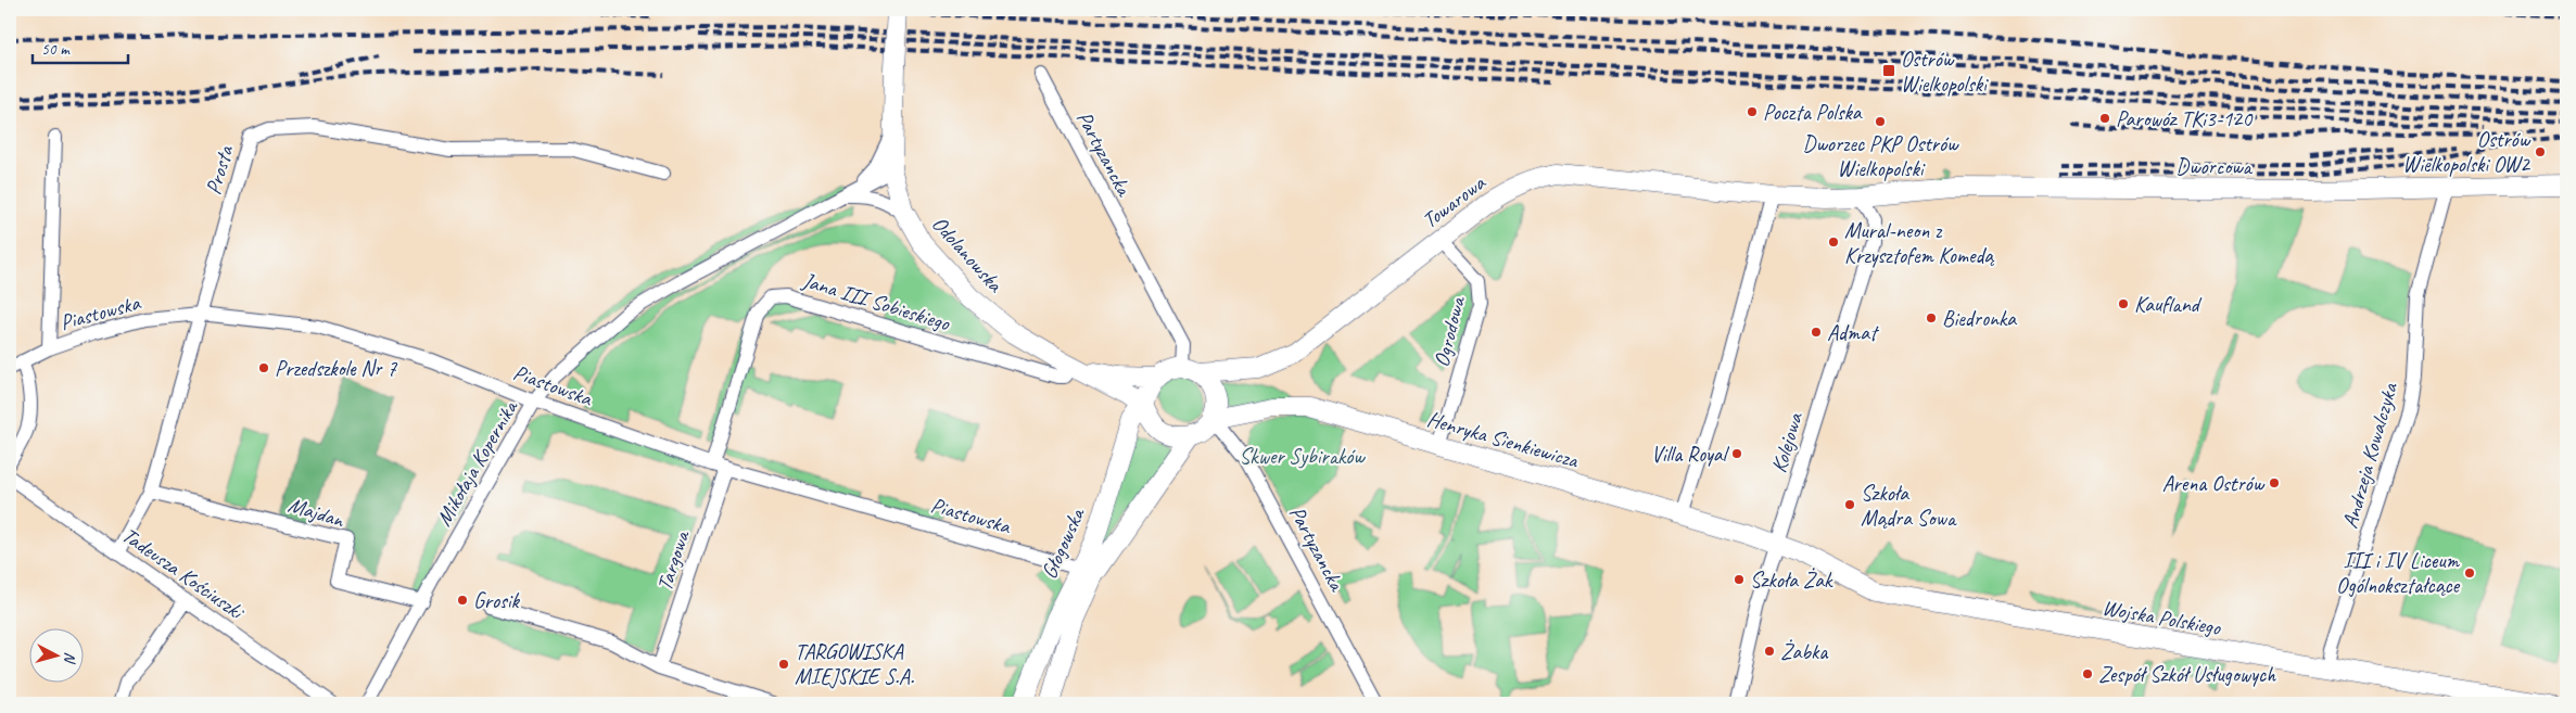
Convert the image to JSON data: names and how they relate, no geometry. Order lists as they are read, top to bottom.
{
  "streets": {
    "main road": [
      "Dworcowa",
      "Towarowa",
      "Odolanowska",
      "Henryka Sienkiewicza",
      "Głogowska",
      "Wojska Polskiego"
    ],
    "street": [
      "Partyzancka",
      "Prosta",
      "Jana III Sobieskiego",
      "Piastowska",
      "Ogrodowa",
      "Kolejowa",
      "Andrzeja Kowalczyka",
      "Mikołaja Kopernika",
      "Majdan",
      "Targowa",
      "Tadeusza Kościuszki"
    ]
  },
  "crossings": [
    ["Partyzancka", "Towarowa"],
    ["Partyzancka", "Odolanowska"],
    ["Partyzancka", "Henryka Sienkiewicza"],
    ["Partyzancka", "Głogowska"],
    ["Dworcowa", "Towarowa"],
    ["Dworcowa", "Kolejowa"],
    ["Dworcowa", "Andrzeja Kowalczyka"],
    ["Prosta", "Piastowska"],
    ["Prosta", "Majdan"],
    ["Prosta", "Tadeusza Kościuszki"],
    ["Towarowa", "Odolanowska"],
    ["Towarowa", "Ogrodowa"],
    ["Towarowa", "Henryka Sienkiewicza"],
    ["Towarowa", "Kolejowa"],
    ["Towarowa", "Głogowska"],
    ["Odolanowska", "Jana III Sobieskiego"],
    ["Odolanowska", "Henryka Sienkiewicza"],
    ["Odolanowska", "Mikołaja Kopernika"],
    ["Odolanowska", "Głogowska"],
    ["Jana III Sobieskiego", "Piastowska"],
    ["Jana III Sobieskiego", "Targowa"],
    ["Piastowska", "Mikołaja Kopernika"],
    ["Piastowska", "Głogowska"],
    ["Piastowska", "Targowa"],
    ["Ogrodowa", "Henryka Sienkiewicza"],
    ["Henryka Sienkiewicza", "Kolejowa"],
    ["Henryka Sienkiewicza", "Głogowska"],
    ["Henryka Sienkiewicza", "Wojska Polskiego"],
    ["Kolejowa", "Wojska Polskiego"],
    ["Andrzeja Kowalczyka", "Wojska Polskiego"],
    ["Mikołaja Kopernika", "Majdan"]
  ],
  "parks": ["Skwer Sybiraków"],
  "places": {
    "transit": ["Ostrów Wielkopolski"],
    "other": [
      "Poczta Polska",
      "Parowóz TKi3-120",
      "Dworzec PKP Ostrów Wielkopolski",
      "Ostrów Wielkopolski OW2",
      "Mural-neon z Krzysztofem Komedą",
      "Kaufland",
      "Biedronka",
      "Admat",
      "Przedszkole Nr 7",
      "Villa Royal",
      "Arena Ostrów",
      "Szkoła Mądra Sowa",
      "III i IV Liceum Ogólnokształcące",
      "Szkoła Żak",
      "Grosik",
      "Żabka",
      "TARGOWISKA MIEJSKIE S.A.",
      "Zespół Szkół Usługowych"
    ]
  },
  "scale_bar": "50 m",
  "north": "right"
}
